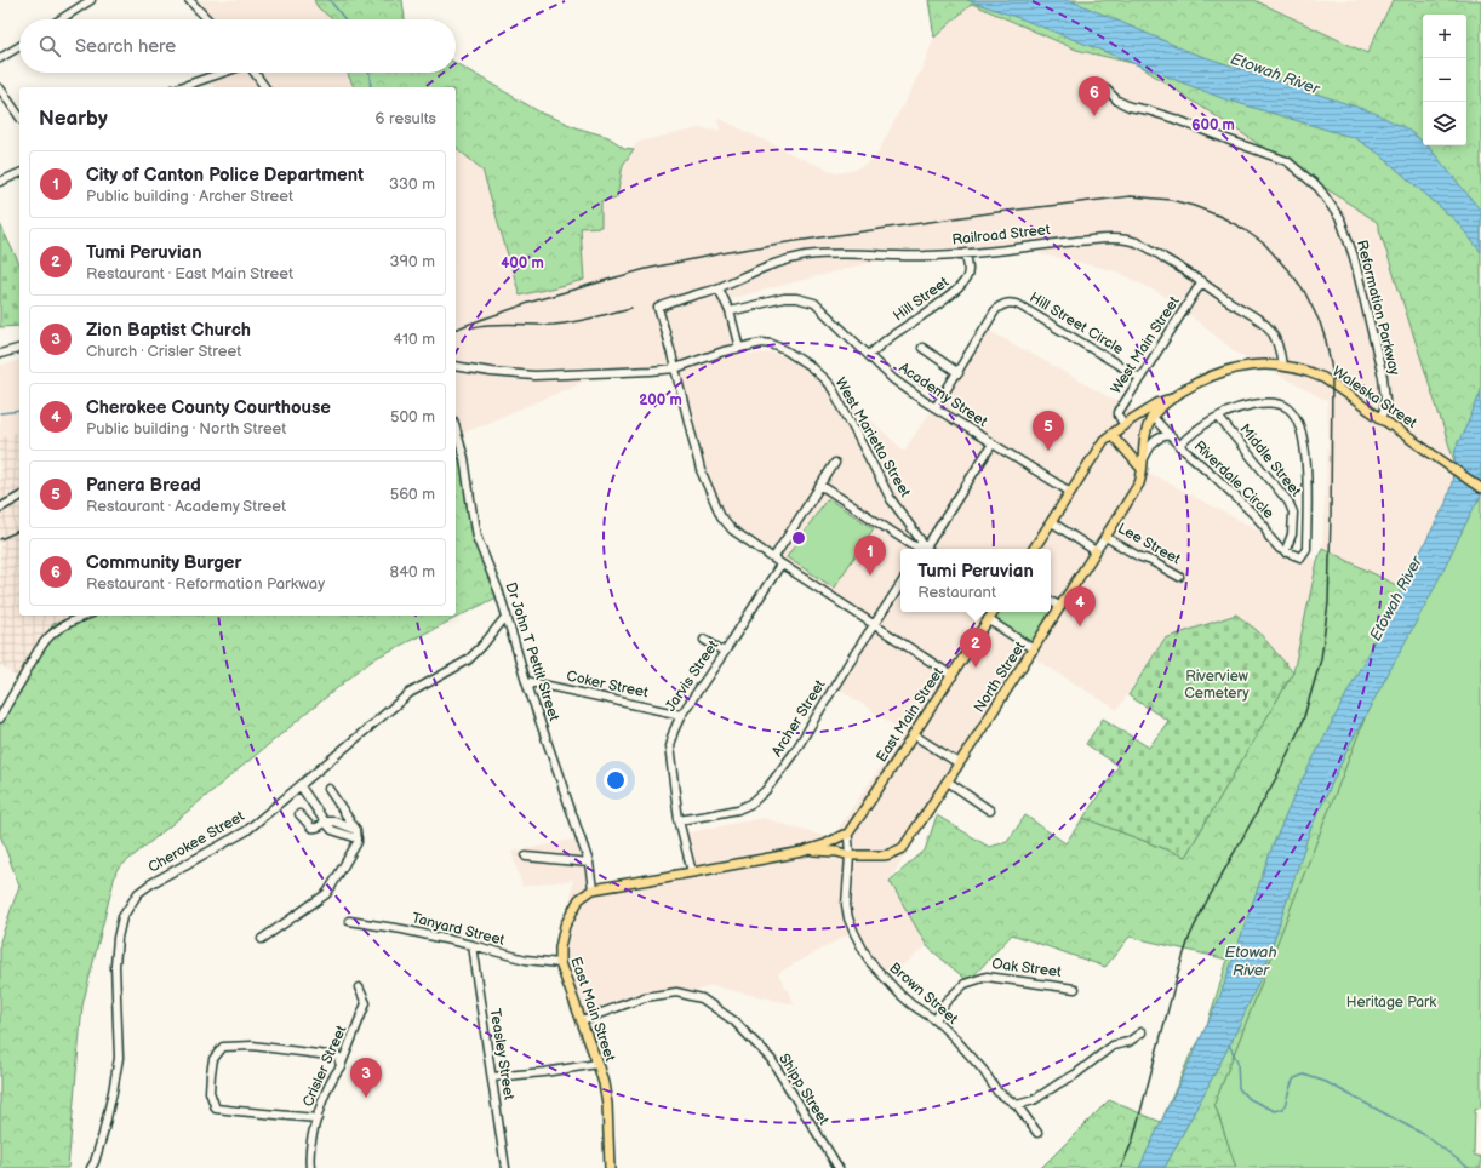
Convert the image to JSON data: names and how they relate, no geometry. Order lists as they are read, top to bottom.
{
  "streets": {
    "main road": ["Waleska Street", "North Street", "East Main Street"],
    "street": [
      "Railroad Street",
      "Hill Street",
      "Reformation Parkway",
      "Hill Street Circle",
      "West Main Street",
      "Academy Street",
      "West Marietta Street",
      "Middle Street",
      "Riverdale Circle",
      "Lee Street",
      "Dr John T Pettit Street",
      "Jarvis Street",
      "Coker Street",
      "Archer Street",
      "Cherokee Street",
      "Tanyard Street",
      "Oak Street",
      "Brown Street",
      "Teasley Street",
      "Crisler Street",
      "Shipp Street"
    ]
  },
  "crossings": [
    ["Railroad Street", "Hill Street"],
    ["Railroad Street", "West Main Street"],
    ["Railroad Street", "Waleska Street"],
    ["Railroad Street", "West Marietta Street"],
    ["Hill Street", "Academy Street"],
    ["Reformation Parkway", "Waleska Street"],
    ["Hill Street Circle", "West Main Street"],
    ["Hill Street Circle", "Academy Street"],
    ["Waleska Street", "North Street"],
    ["Middle Street", "Riverdale Circle"],
    ["Lee Street", "North Street"],
    ["Dr John T Pettit Street", "Coker Street"],
    ["Dr John T Pettit Street", "East Main Street"],
    ["Dr John T Pettit Street", "Cherokee Street"],
    ["Jarvis Street", "Coker Street"],
    ["Jarvis Street", "Archer Street"],
    ["North Street", "Brown Street"],
    ["East Main Street", "Tanyard Street"],
    ["East Main Street", "Shipp Street"],
    ["Tanyard Street", "Teasley Street"],
    ["Oak Street", "Brown Street"]
  ],
  "water": ["Etowah River"],
  "parks": ["Riverview Cemetery", "Heritage Park"],
  "page": {
    "map_buttons": ["+", "−"],
    "search": "Search here",
    "pins": [
      "6",
      "5",
      "1",
      "4",
      "2",
      "3"
    ],
    "heading": ["Nearby", "6 results"],
    "list": [
      {
        "mark": "1",
        "name": "City of Canton Police Department",
        "note": "Public building · Archer Street",
        "value": "330 m"
      },
      {
        "mark": "2",
        "name": "Tumi Peruvian",
        "note": "Restaurant · East Main Street",
        "value": "390 m"
      },
      {
        "mark": "3",
        "name": "Zion Baptist Church",
        "note": "Church · Crisler Street",
        "value": "410 m"
      },
      {
        "mark": "4",
        "name": "Cherokee County Courthouse",
        "note": "Public building · North Street",
        "value": "500 m"
      },
      {
        "mark": "5",
        "name": "Panera Bread",
        "note": "Restaurant · Academy Street",
        "value": "560 m"
      },
      {
        "mark": "6",
        "name": "Community Burger",
        "note": "Restaurant · Reformation Parkway",
        "value": "840 m"
      }
    ],
    "popup": ["Tumi Peruvian", "Restaurant"]
  },
  "rings": ["600 m", "400 m", "200 m"]
}
